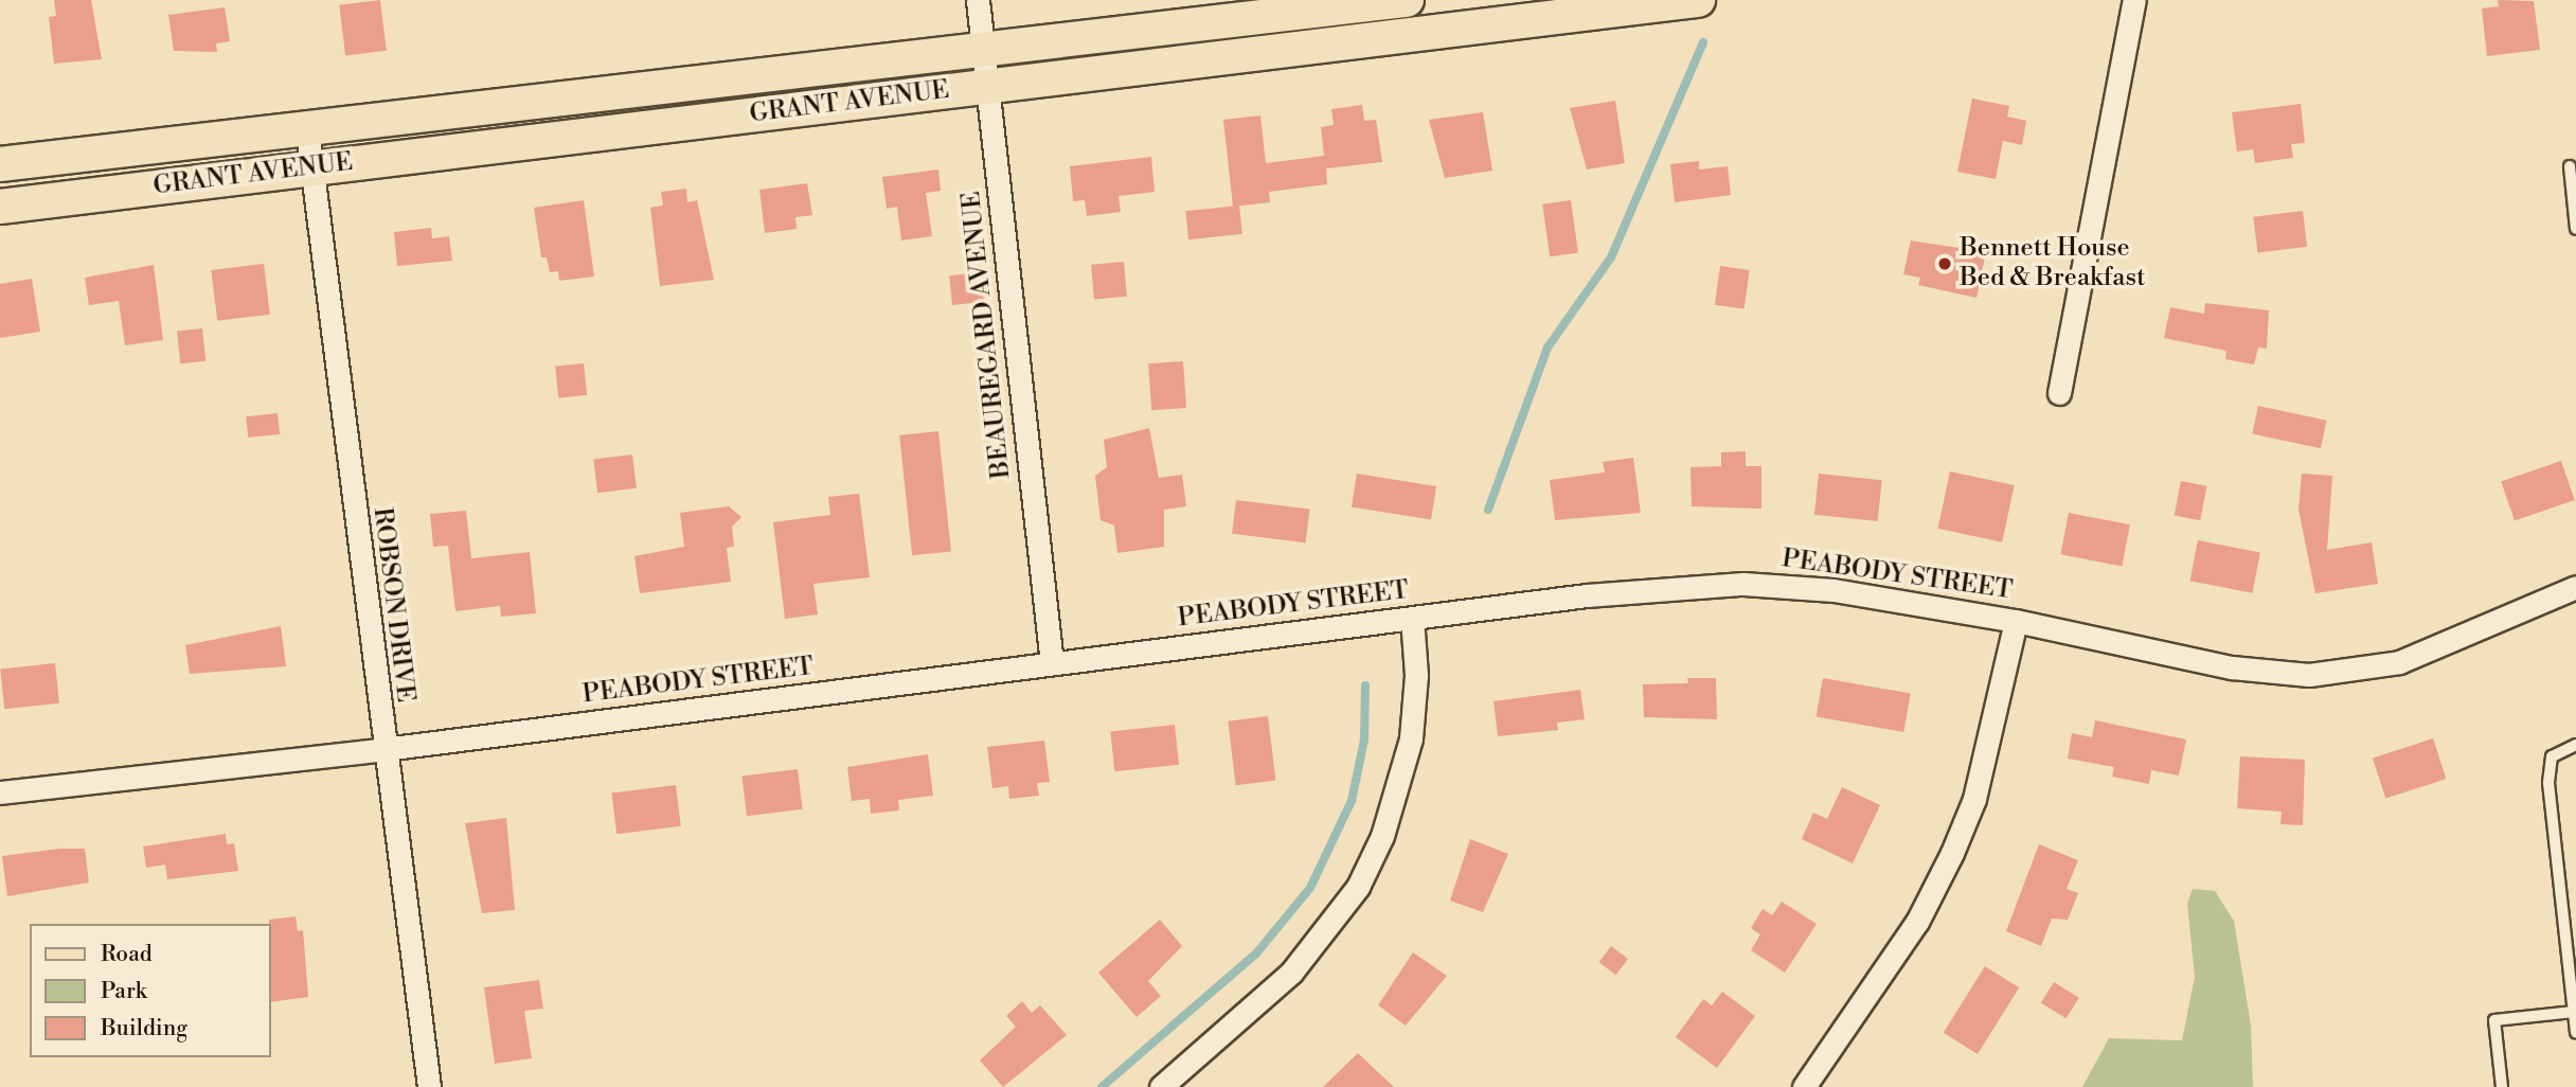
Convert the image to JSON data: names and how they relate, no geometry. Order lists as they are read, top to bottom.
{
  "streets": {
    "main road": ["GRANT AVENUE"],
    "street": ["BEAUREGARD AVENUE", "PEABODY STREET", "ROBSON DRIVE"]
  },
  "crossings": [
    ["GRANT AVENUE", "BEAUREGARD AVENUE"],
    ["GRANT AVENUE", "ROBSON DRIVE"],
    ["BEAUREGARD AVENUE", "PEABODY STREET"],
    ["PEABODY STREET", "ROBSON DRIVE"]
  ],
  "places": ["Bennett House Bed & Breakfast"],
  "legend": ["Road", "Park", "Building"]
}
